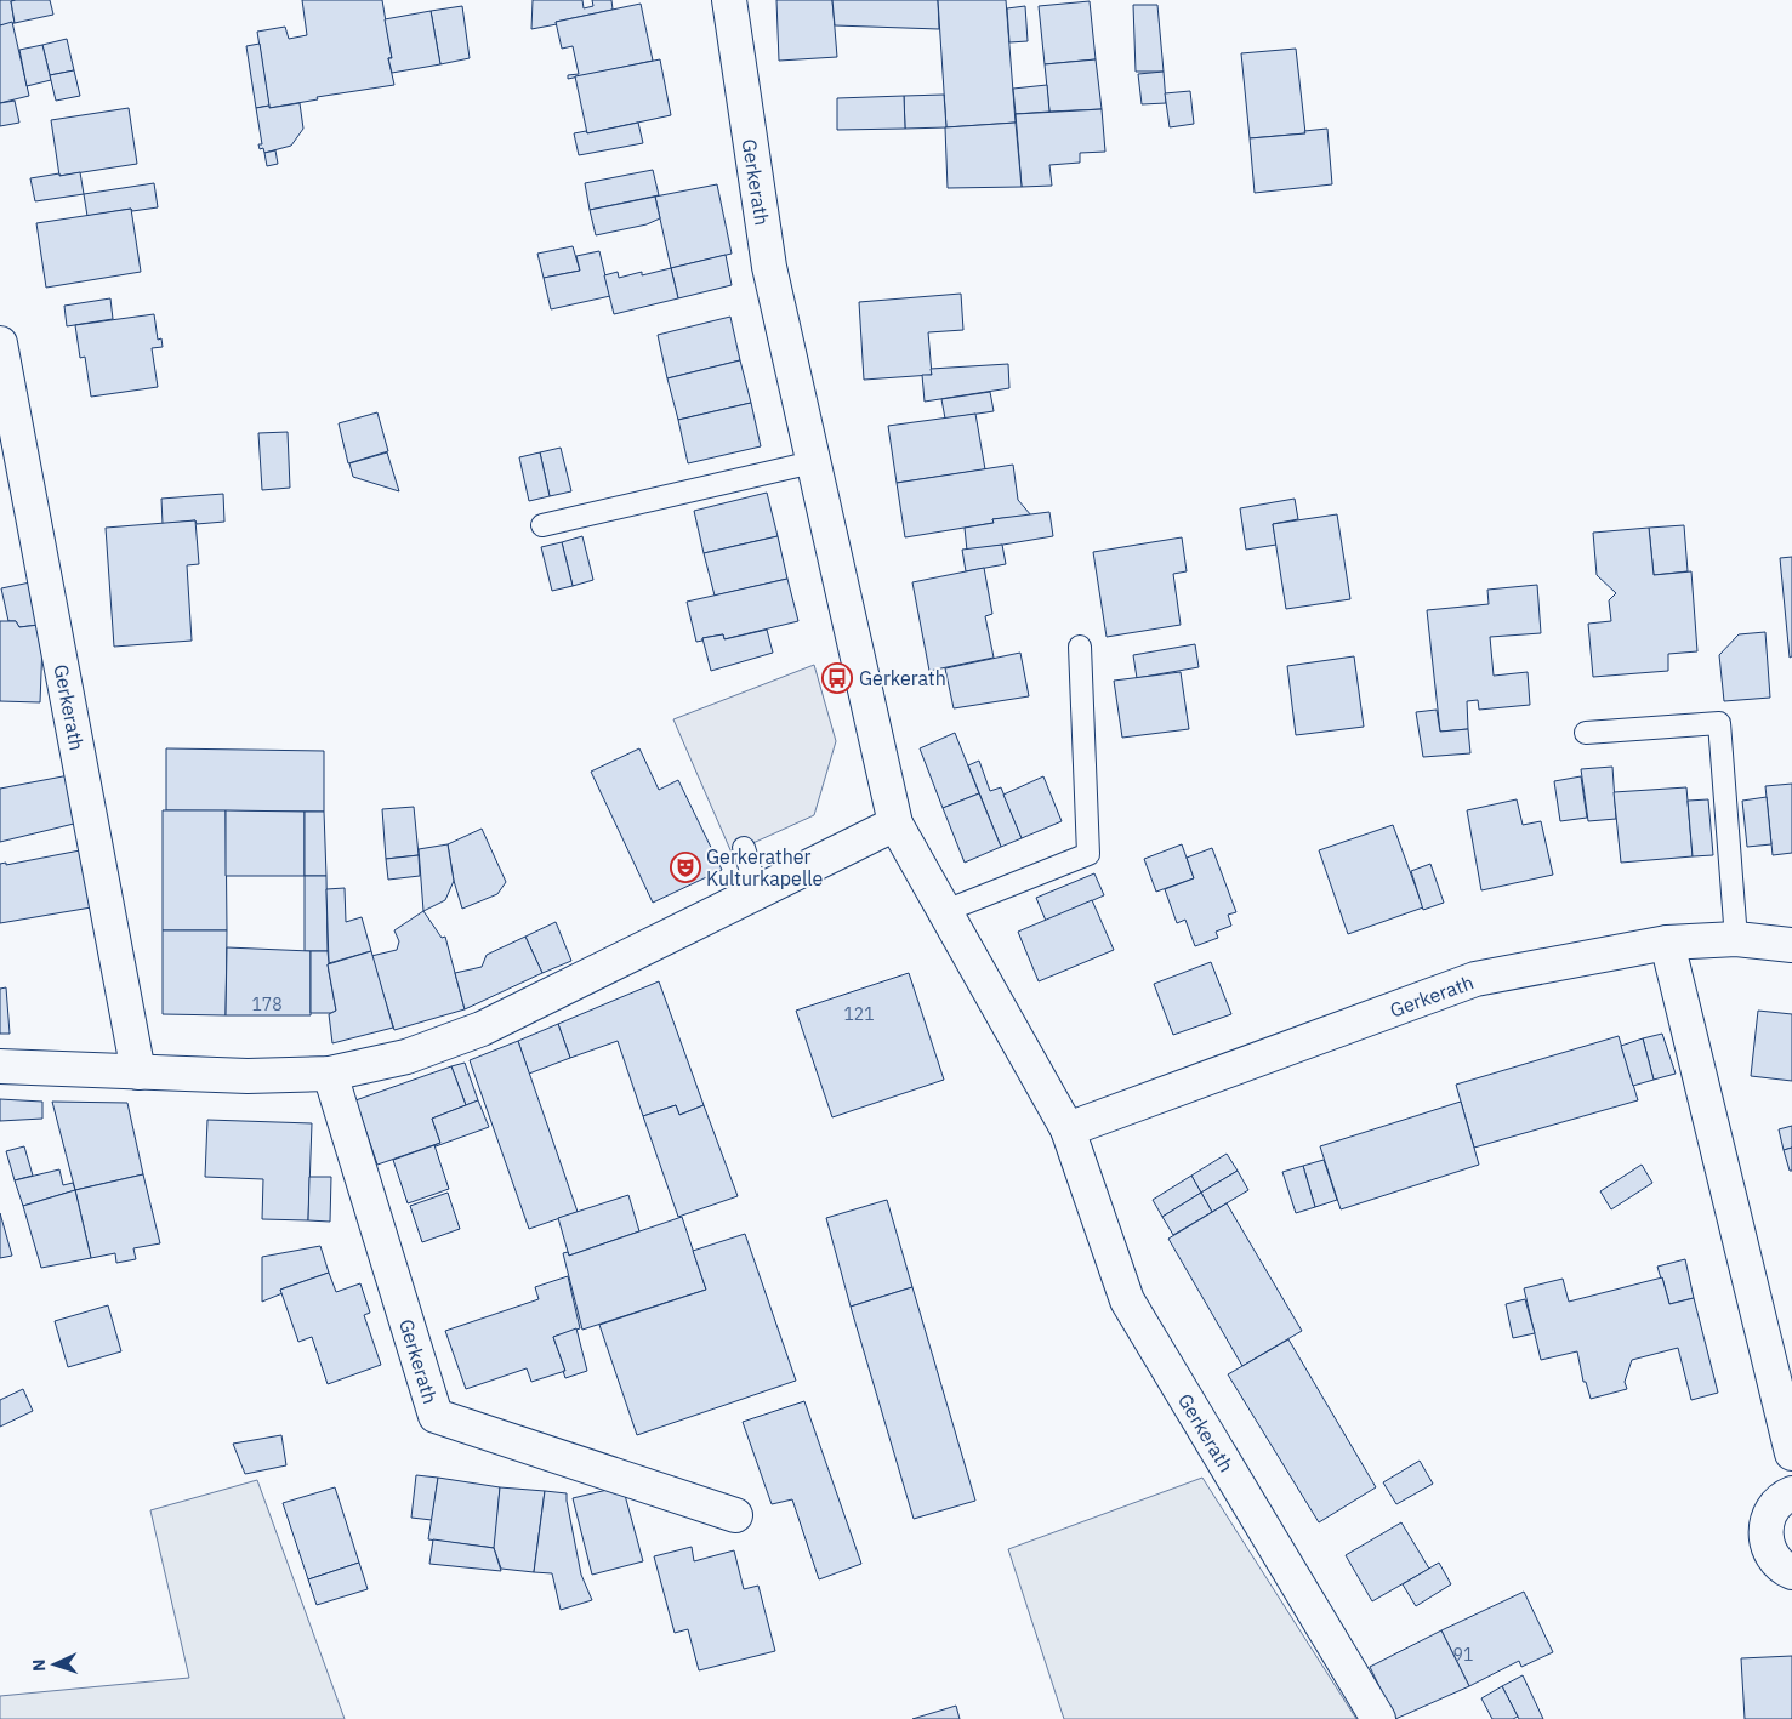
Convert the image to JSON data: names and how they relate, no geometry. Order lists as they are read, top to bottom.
{
  "streets": {
    "street": ["Gerkerath"]
  },
  "places": {
    "bus stop": ["Gerkerath"],
    "theatre": ["Gerkerather Kulturkapelle"]
  },
  "house_numbers": ["178", "121", "91"],
  "north": "left"
}
